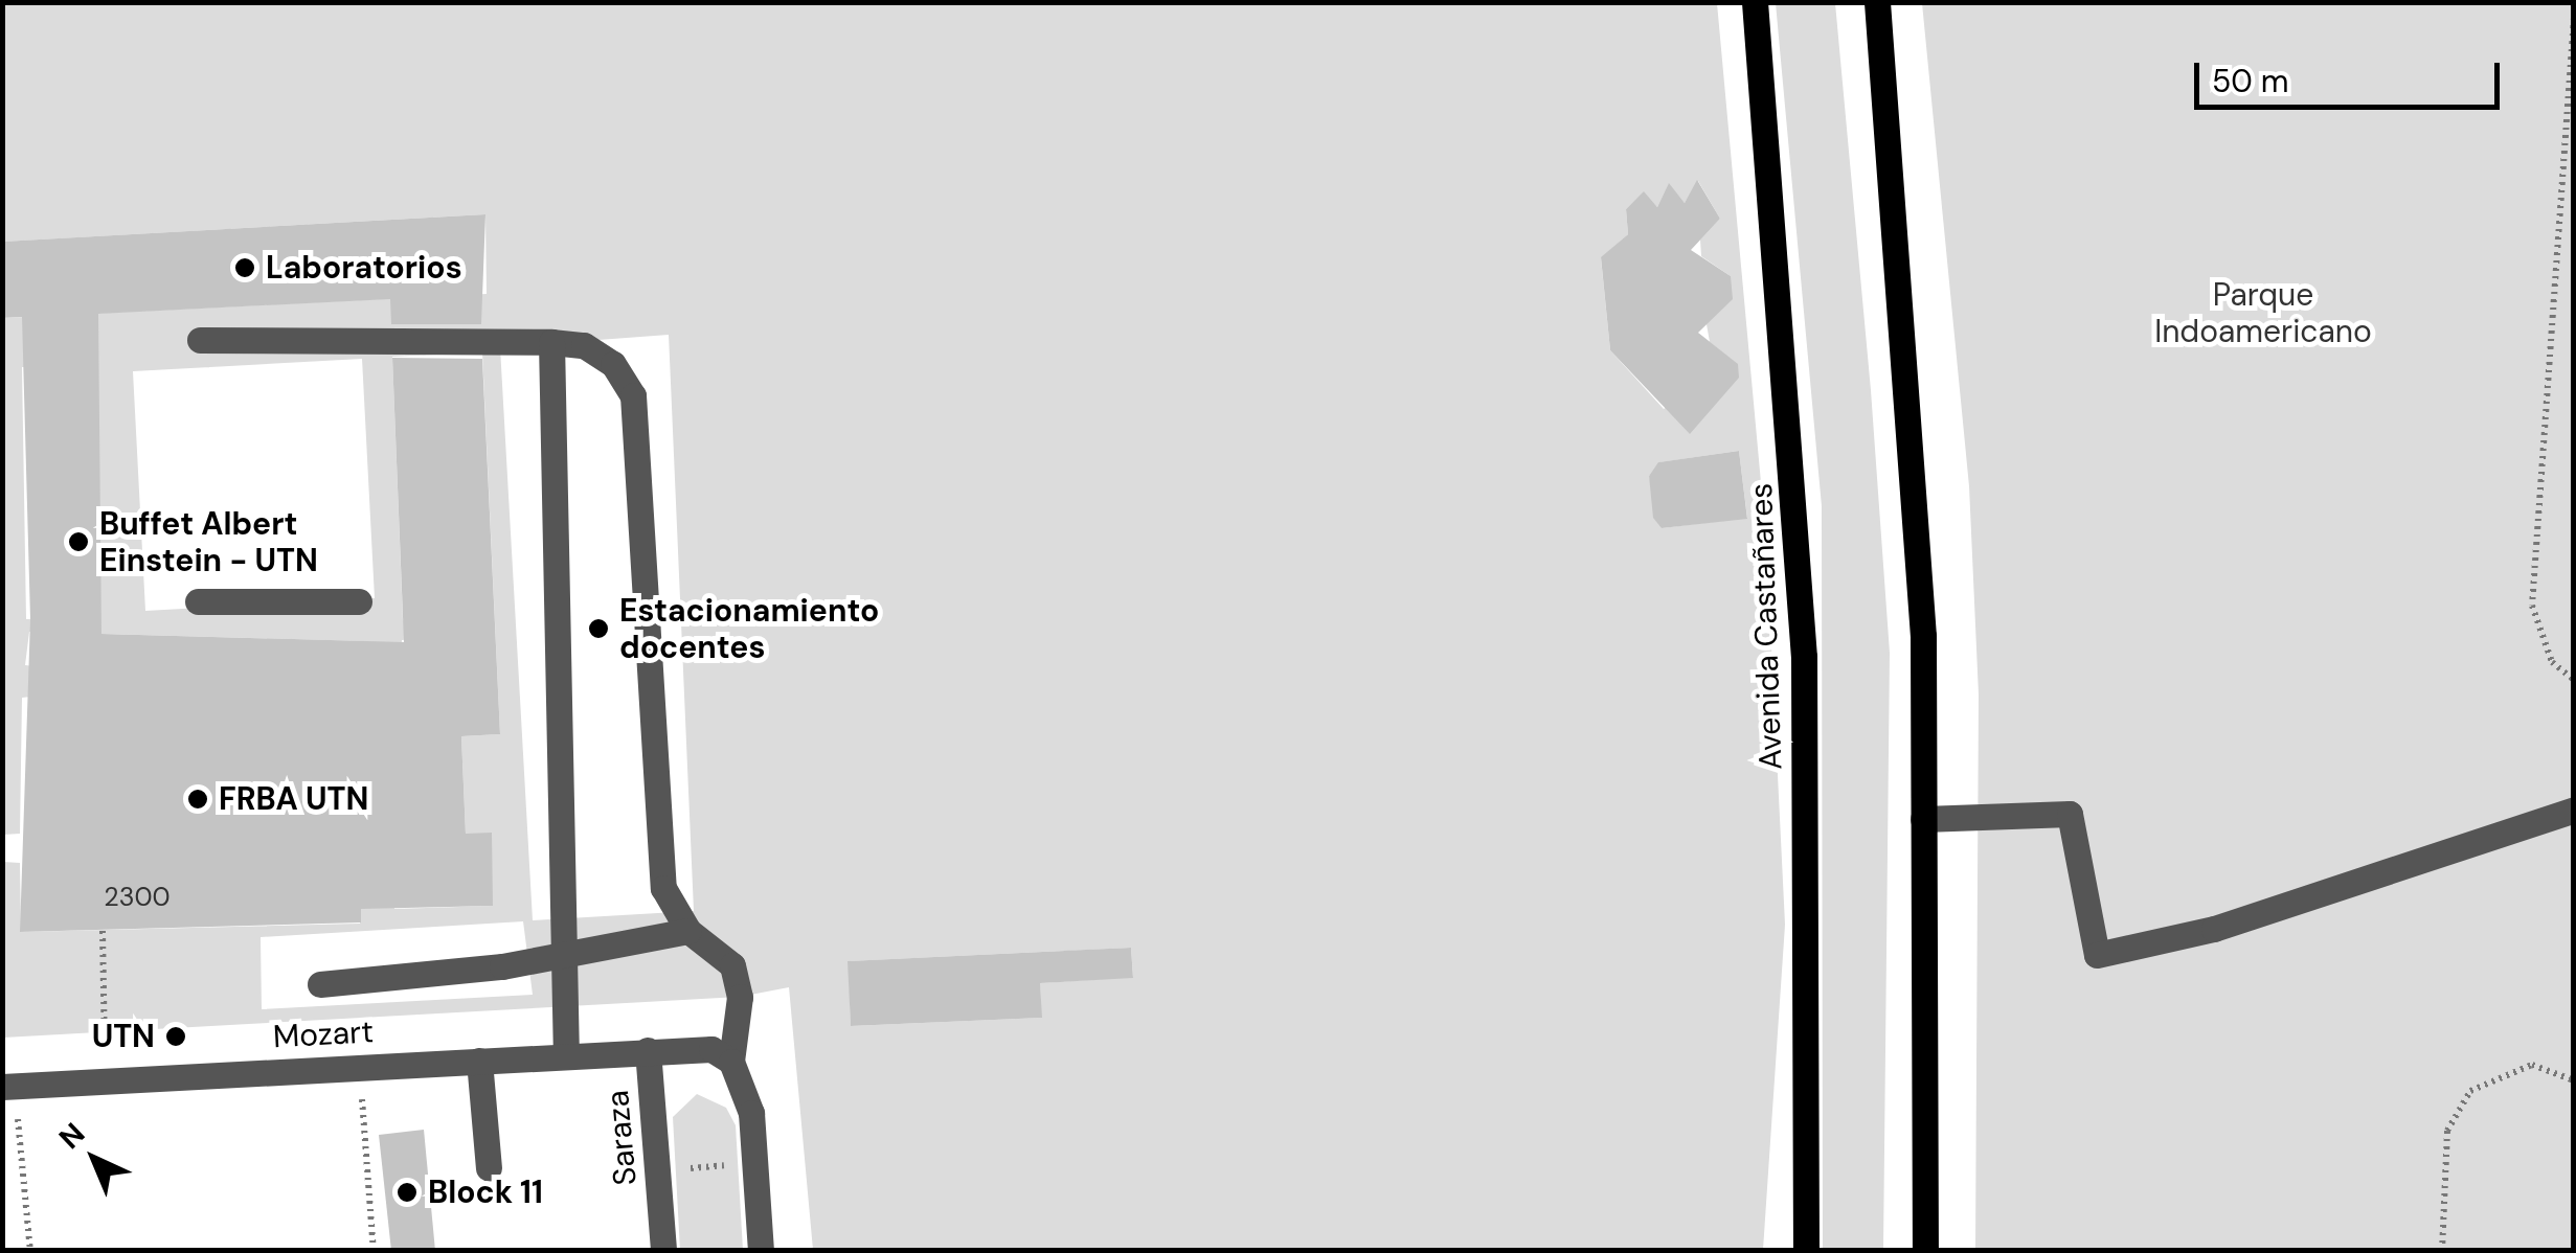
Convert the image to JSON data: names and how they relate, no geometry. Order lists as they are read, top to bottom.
{
  "streets": {
    "main road": ["Avenida Castañares"],
    "street": ["Mozart", "Saraza"]
  },
  "crossings": [
    ["Mozart", "Saraza"]
  ],
  "parks": ["Parque Indoamericano"],
  "places": [
    "Laboratorios",
    "Buffet Albert Einstein - UTN",
    "Estacionamiento docentes",
    "FRBA UTN",
    "UTN",
    "Block 11"
  ],
  "house_numbers": ["2300"],
  "scale_bar": "50 m",
  "north": "top left"
}
